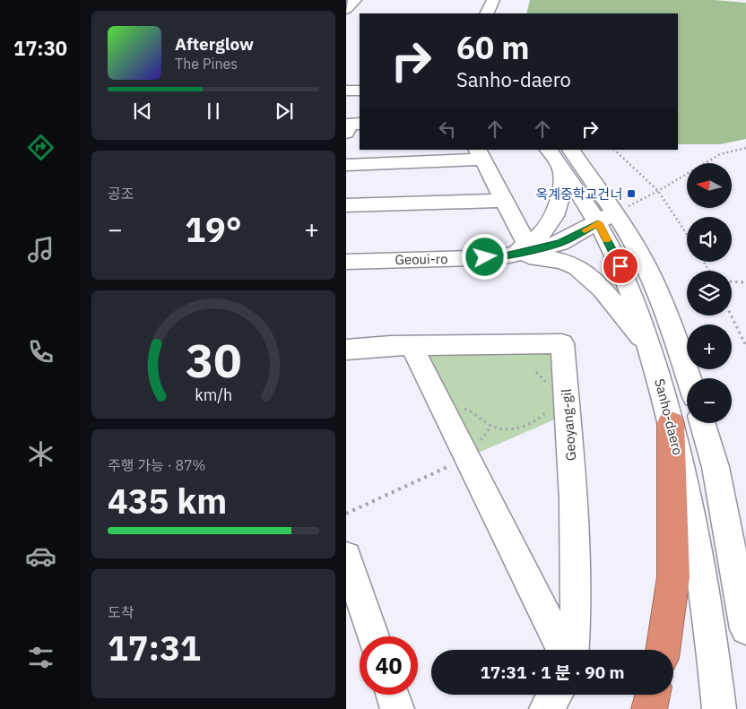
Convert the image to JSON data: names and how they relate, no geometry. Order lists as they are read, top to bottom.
{
  "streets": {
    "street": ["Geoui-ro", "Sanho-daero", "Geoyang-gil"]
  },
  "crossings": [
    ["Geoui-ro", "Sanho-daero"]
  ],
  "places": {
    "transit": ["옥계중학교건너"]
  },
  "north": "left",
  "page": {
    "tabs": "17:30",
    "turn": ["60 m", "Sanho-daero"],
    "song": ["Afterglow", "The Pines"],
    "tile": [
      "공조",
      ["주행 가능 · 87%", "435 km"],
      ["도착", "17:31"]
    ],
    "map_buttons": ["+", "−"],
    "heat": ["−", "19°", "+"],
    "limit": "40",
    "trip": "17:31 · 1 분 · 90 m",
    "gauge": ["30", "km/h"]
  }
}
